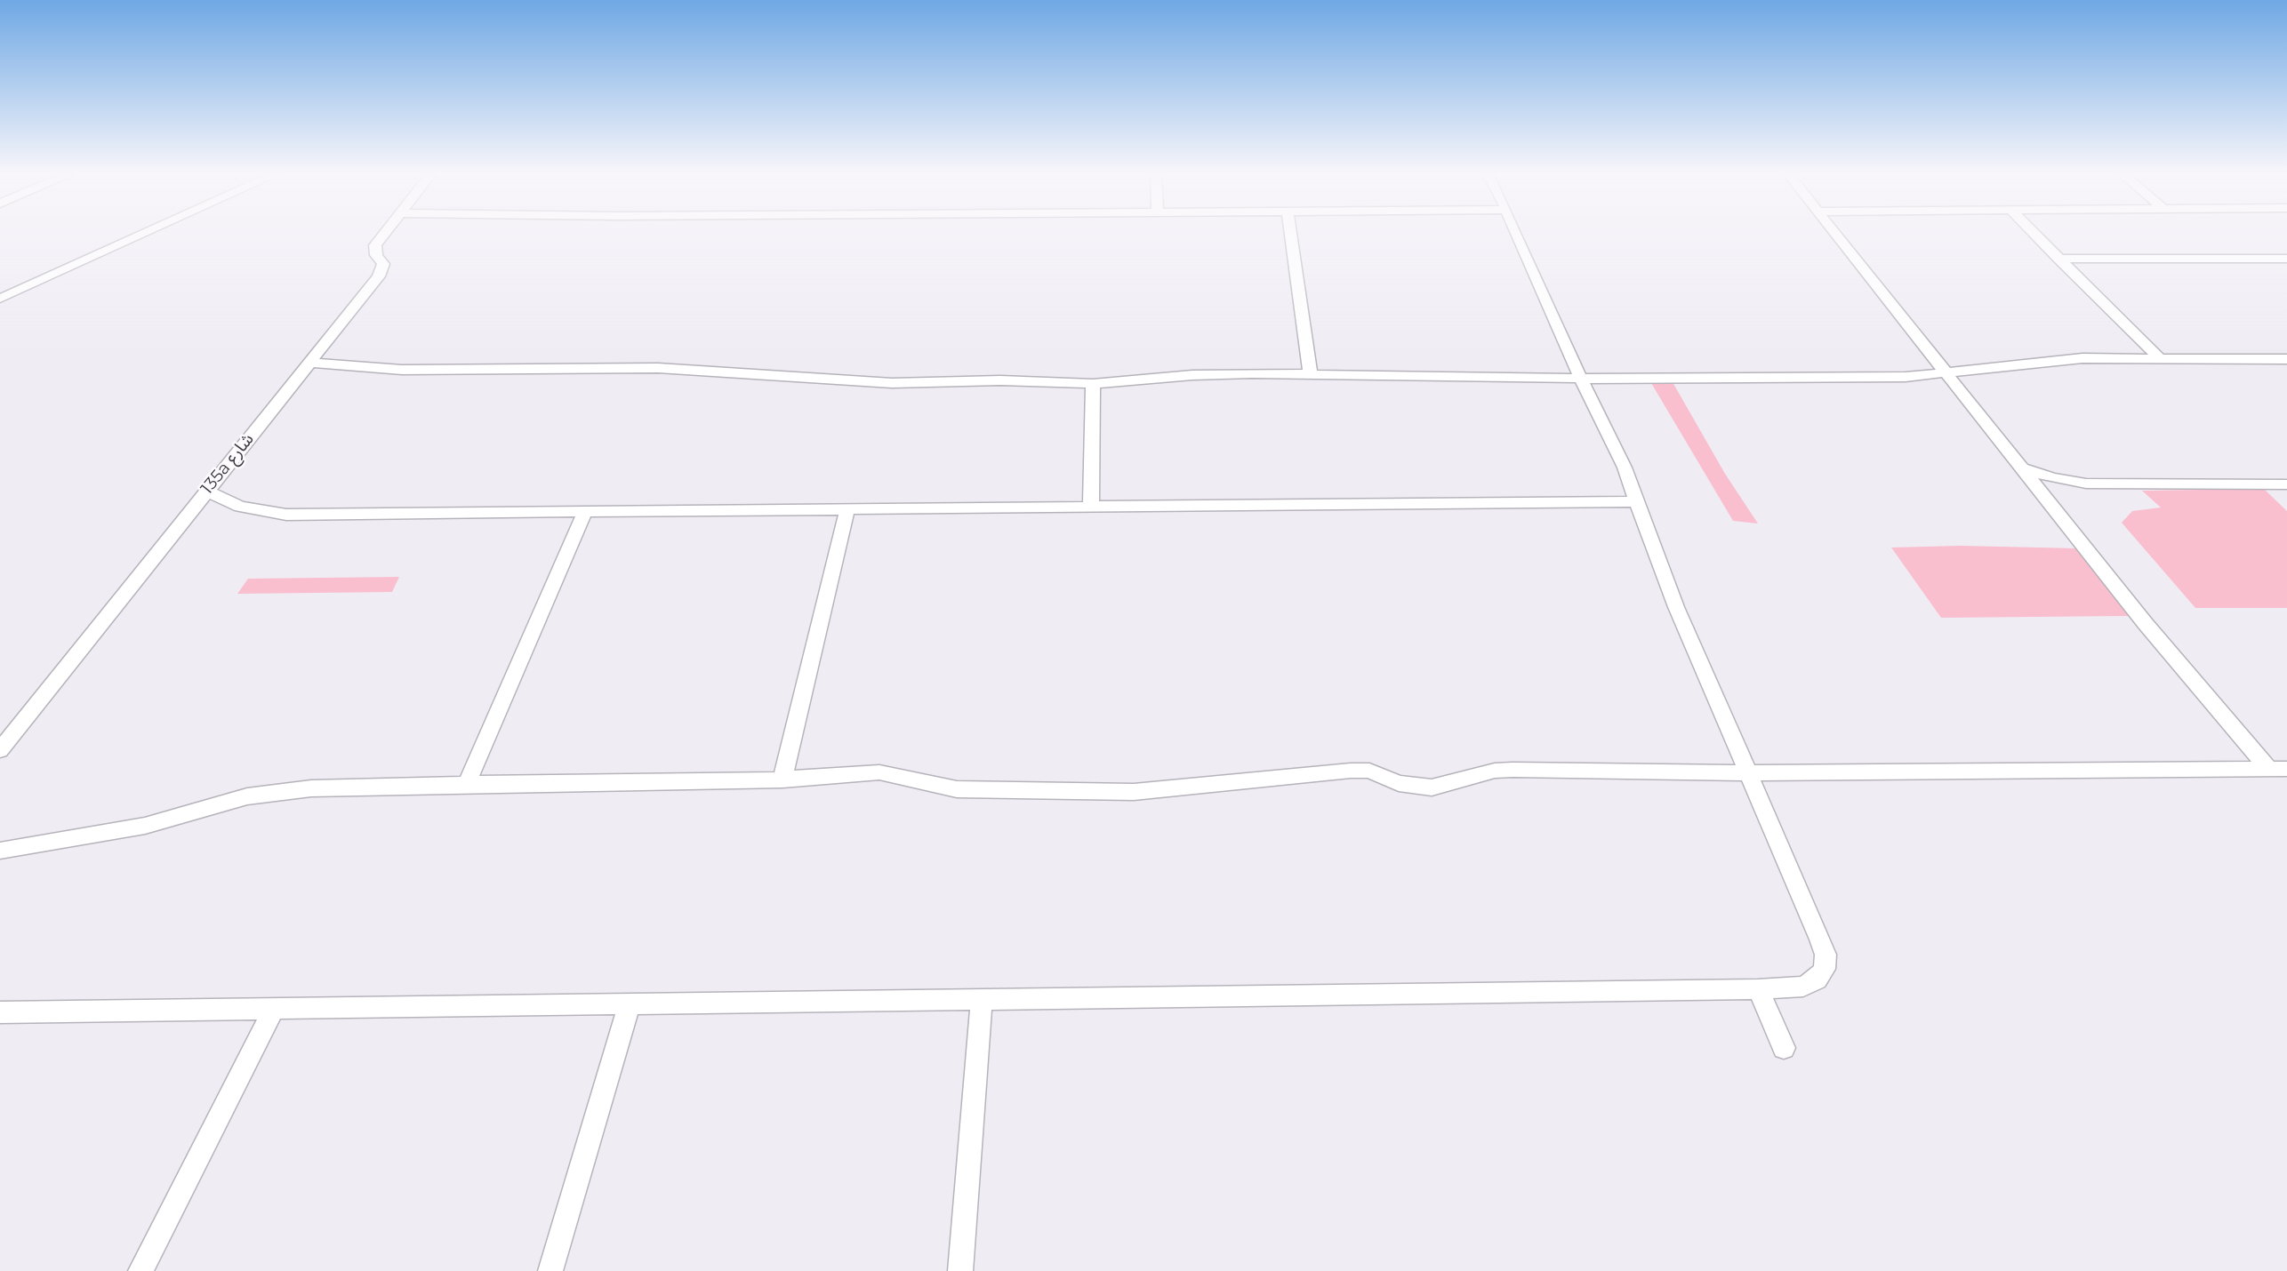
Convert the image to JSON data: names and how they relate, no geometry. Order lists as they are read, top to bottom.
{
  "streets": {
    "street": ["135a شارع"]
  }
}
